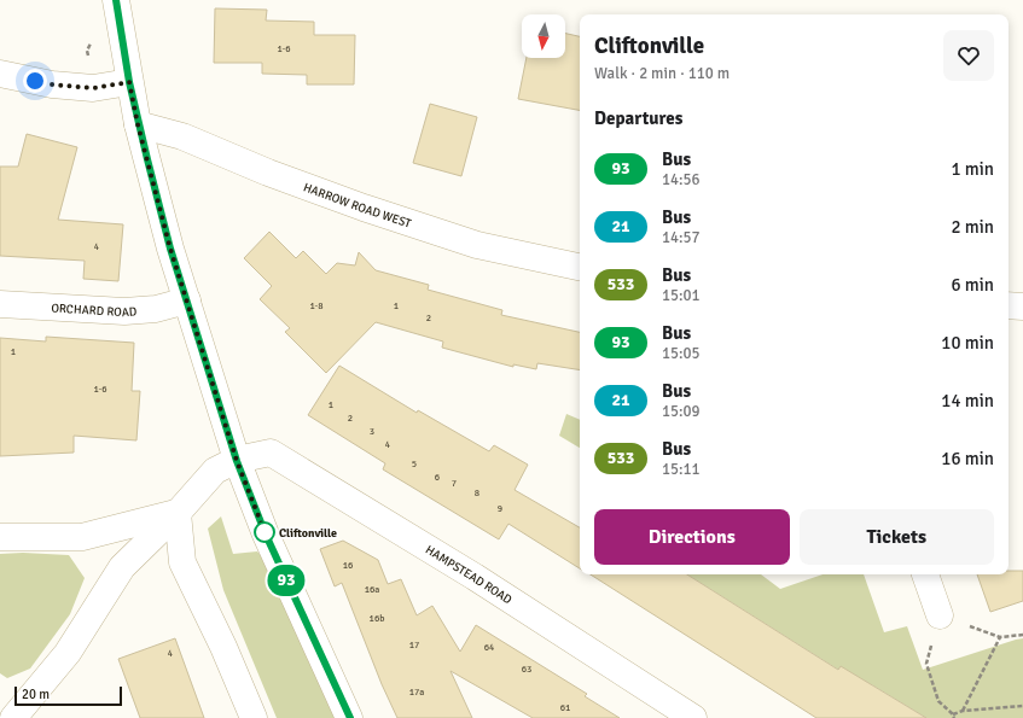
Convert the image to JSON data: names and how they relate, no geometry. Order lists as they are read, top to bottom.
{
  "streets": {
    "street": ["HARROW ROAD WEST", "ORCHARD ROAD", "HAMPSTEAD ROAD"]
  },
  "places": ["Cliftonville"],
  "lines": ["bus line 93"],
  "house_numbers": [
    "1-6",
    "4",
    "1-8",
    "1",
    "2",
    "1",
    "1-6",
    "1",
    "2",
    "3",
    "4",
    "5",
    "6",
    "7",
    "8",
    "9",
    "16",
    "16a",
    "16b",
    "17",
    "64",
    "4",
    "63",
    "17a",
    "61"
  ],
  "scale_bar": "20 m",
  "north": "bottom",
  "page": {
    "on_map": "93",
    "heading": [
      ["Cliftonville", "Walk · 2 min · 110 m"],
      "Departures"
    ],
    "list": [
      {
        "mark": "93",
        "name": "Bus",
        "note": "14:56",
        "value": "1 min"
      },
      {
        "mark": "21",
        "name": "Bus",
        "note": "14:57",
        "value": "2 min"
      },
      {
        "mark": "533",
        "name": "Bus",
        "note": "15:01",
        "value": "6 min"
      },
      {
        "mark": "93",
        "name": "Bus",
        "note": "15:05",
        "value": "10 min"
      },
      {
        "mark": "21",
        "name": "Bus",
        "note": "15:09",
        "value": "14 min"
      },
      {
        "mark": "533",
        "name": "Bus",
        "note": "15:11",
        "value": "16 min"
      }
    ],
    "buttons": ["Directions", "Tickets"],
    "scale": "20 m"
  }
}
